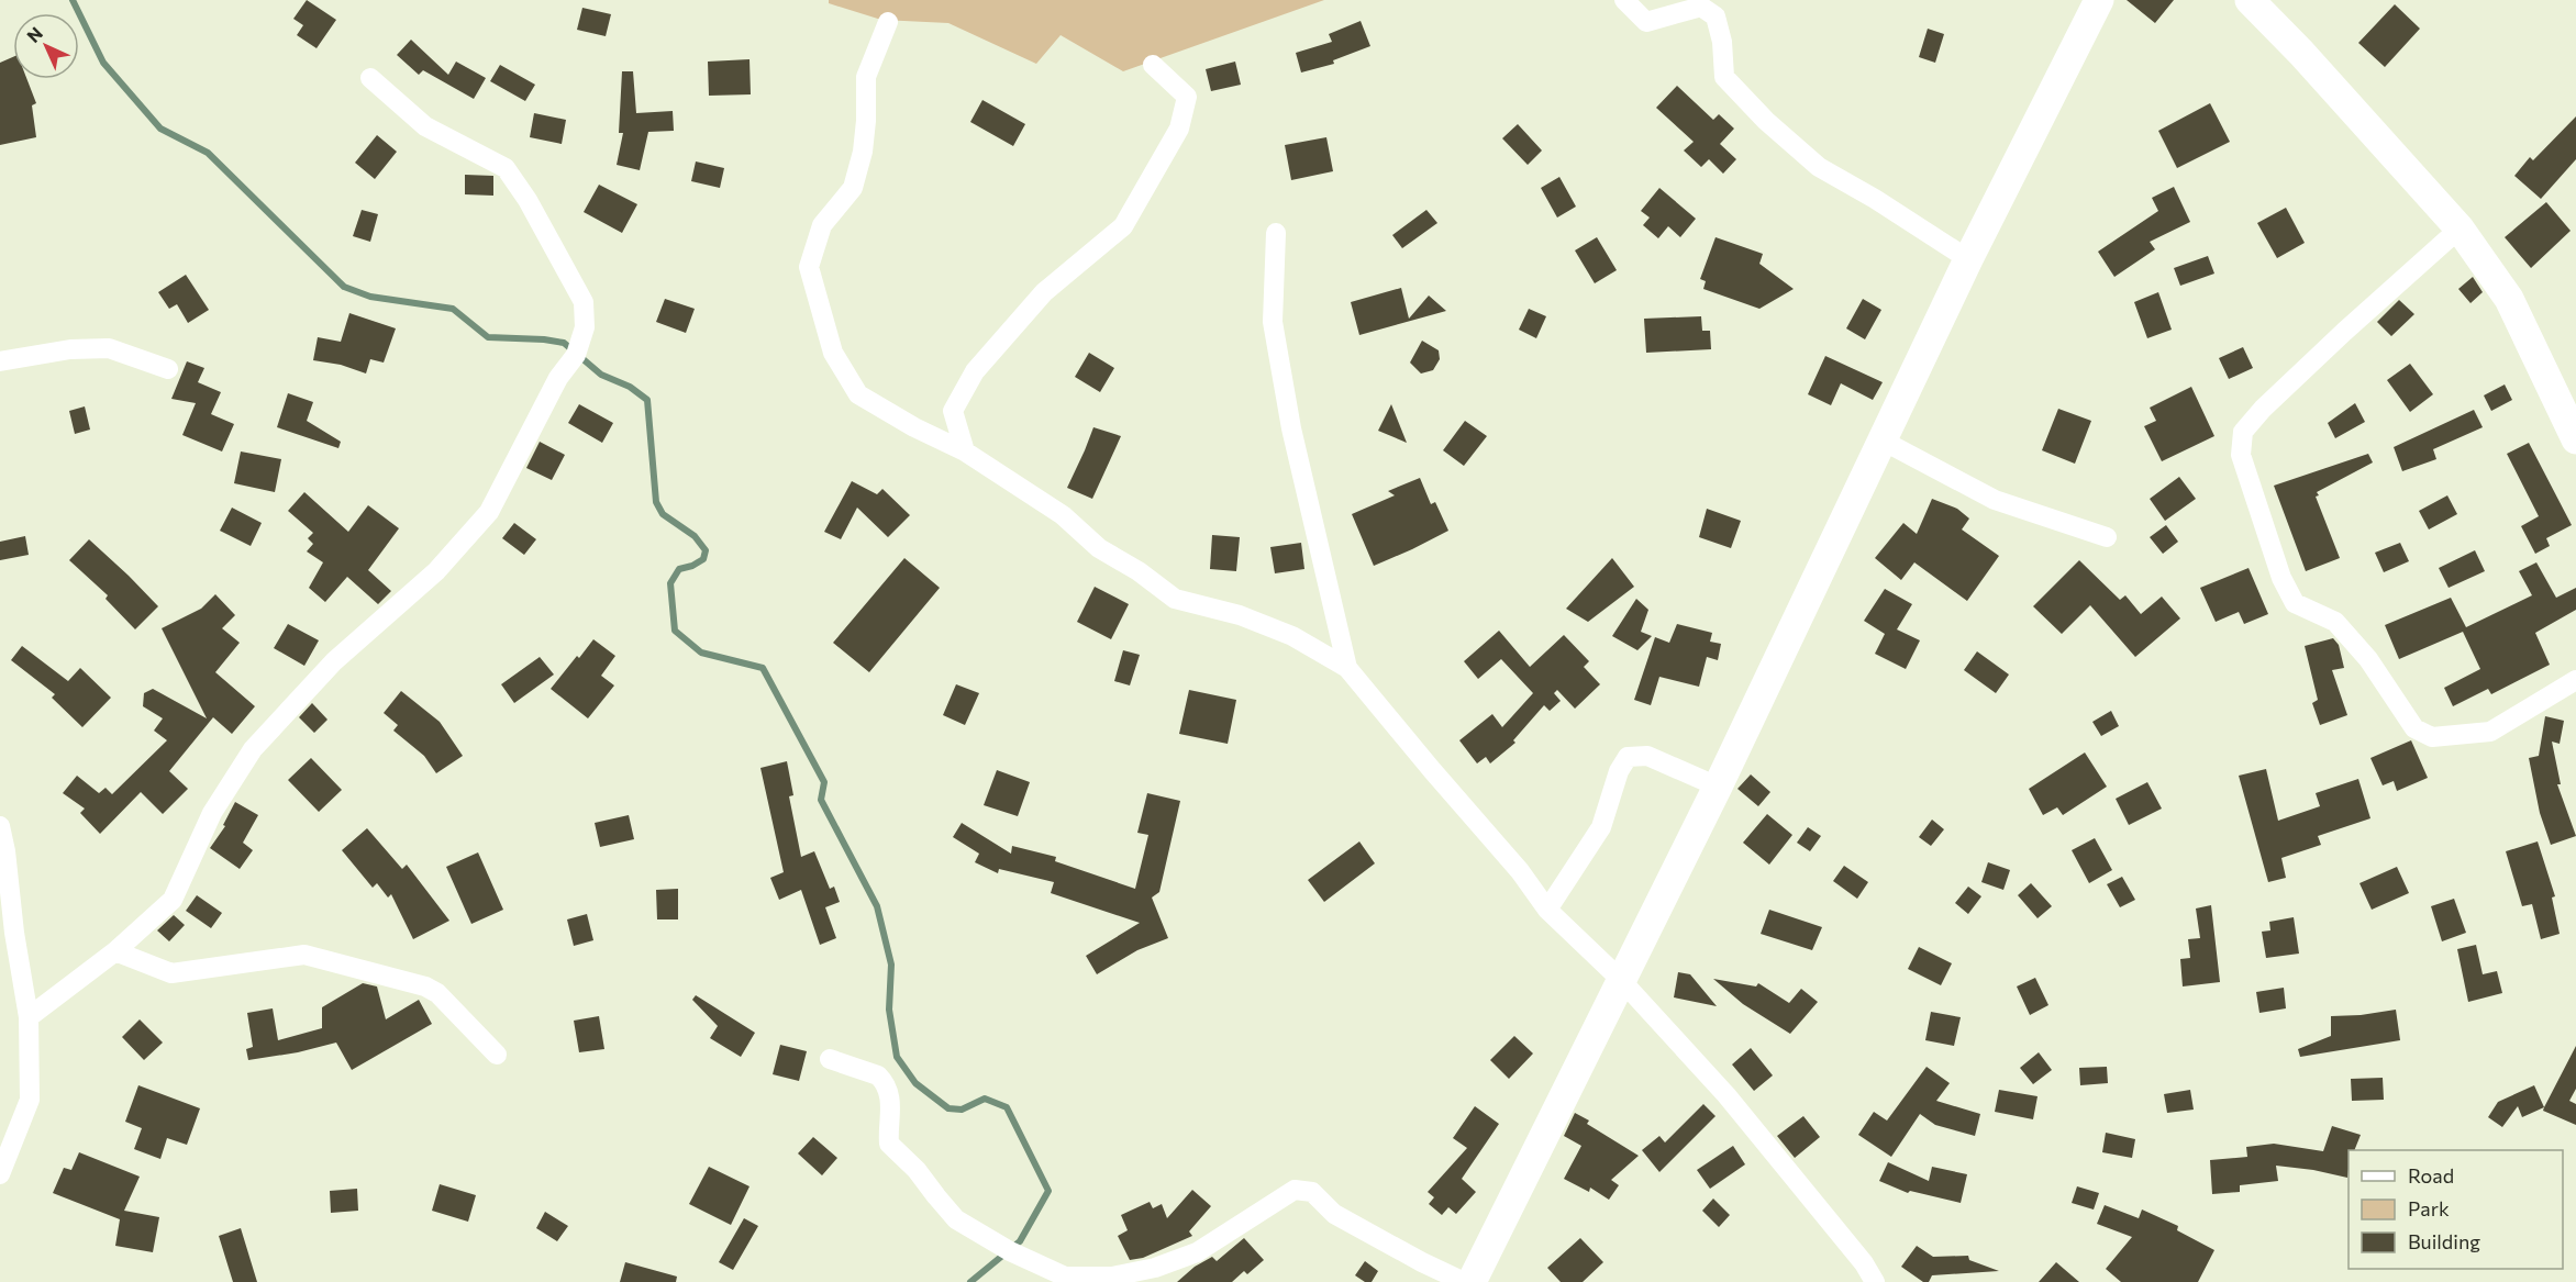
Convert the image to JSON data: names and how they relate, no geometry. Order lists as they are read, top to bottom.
{
  "legend": ["Road", "Park", "Building"],
  "north": "top left"
}
